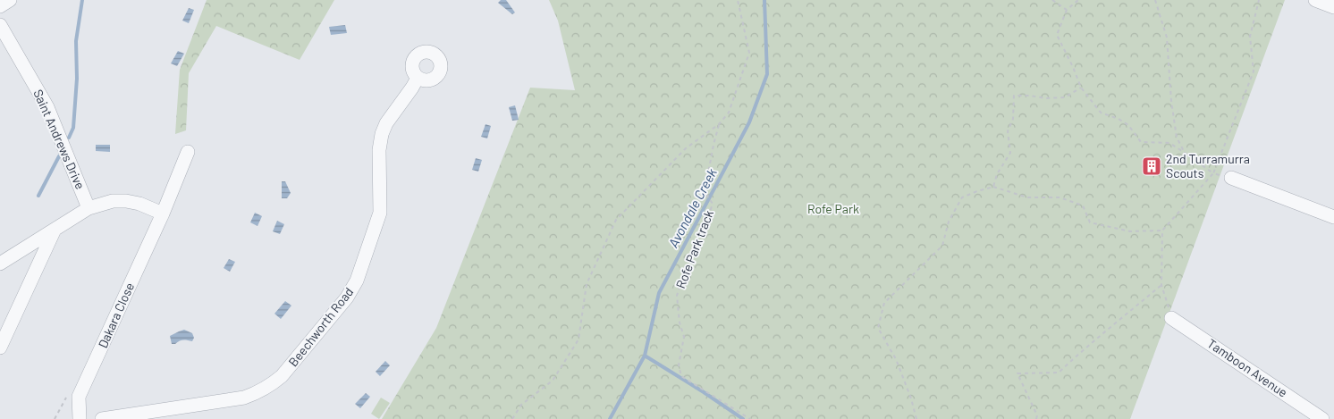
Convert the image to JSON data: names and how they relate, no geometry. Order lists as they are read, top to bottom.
{
  "streets": {
    "street": [
      "Saint Andrews Drive",
      "Dakara Close",
      "Beechworth Road",
      "Tamboon Avenue"
    ],
    "path": ["Rofe Park track"]
  },
  "water": ["Avondale Creek"],
  "parks": ["Rofe Park"],
  "places": {
    "building": ["2nd Turramurra Scouts"]
  }
}
